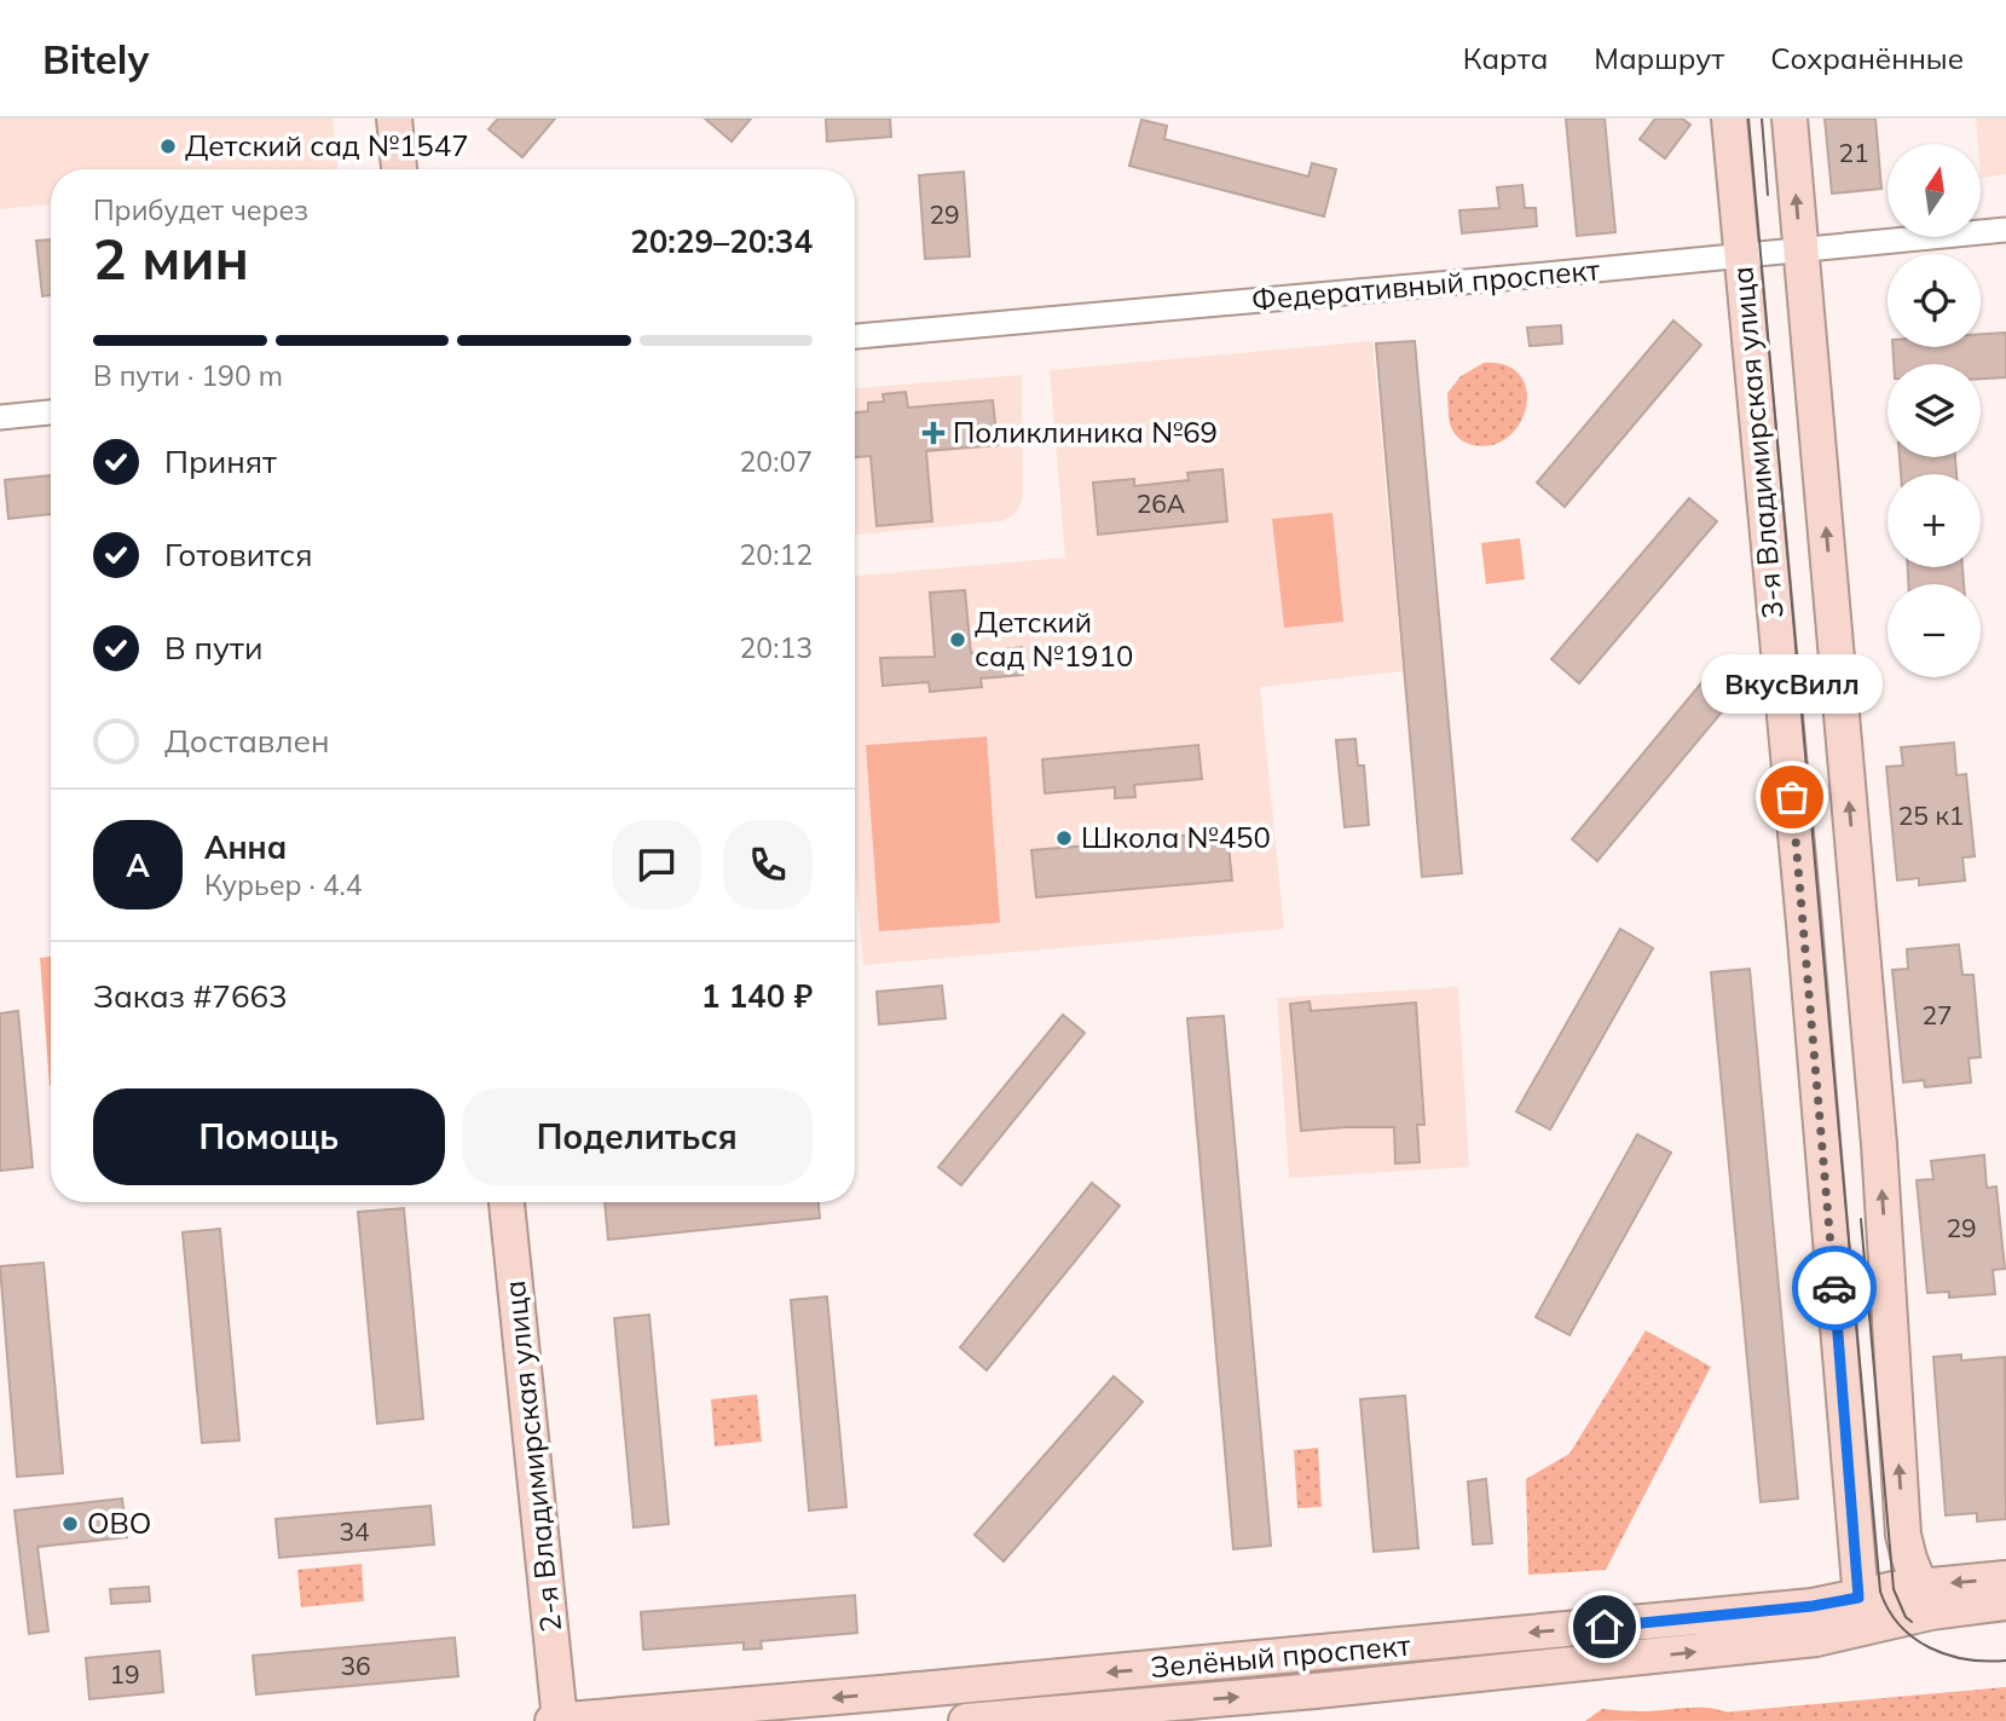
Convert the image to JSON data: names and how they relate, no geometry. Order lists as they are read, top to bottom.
{
  "streets": {
    "street": [
      "Федеративный проспект",
      "3-я Владимирская улица",
      "2-я Владимирская улица",
      "Зелёный проспект"
    ]
  },
  "crossings": [
    ["Федеративный проспект", "3-я Владимирская улица"],
    ["3-я Владимирская улица", "Зелёный проспект"],
    ["2-я Владимирская улица", "Зелёный проспект"]
  ],
  "places": {
    "other": [
      "Детский сад №1547",
      "Детский сад №1910",
      "ВкусВилл",
      "Школа №450",
      "ОВО"
    ],
    "health": ["Поликлиника №69"]
  },
  "house_numbers": [
    "21",
    "29",
    "26А",
    "25 к1",
    "27",
    "29",
    "34",
    "36",
    "19"
  ],
  "north": "top",
  "page": {
    "header": "Bitely",
    "nav": ["Карта", "Маршрут", "Сохранённые"],
    "map_buttons": ["+", "−"],
    "heading": ["2 мин", "Прибудет через", "20:29–20:34"],
    "panel": [
      "Анна",
      "Курьер · 4.4",
      "Заказ #7663",
      "1 140 ₽"
    ],
    "bar": "В пути · 190 m",
    "list": [
      ["Принят", "20:07"],
      ["Готовится", "20:12"],
      ["В пути", "20:13"],
      "Доставлен"
    ],
    "bubble": "ВкусВилл",
    "round": "А",
    "buttons": ["Помощь", "Поделиться"]
  }
}
